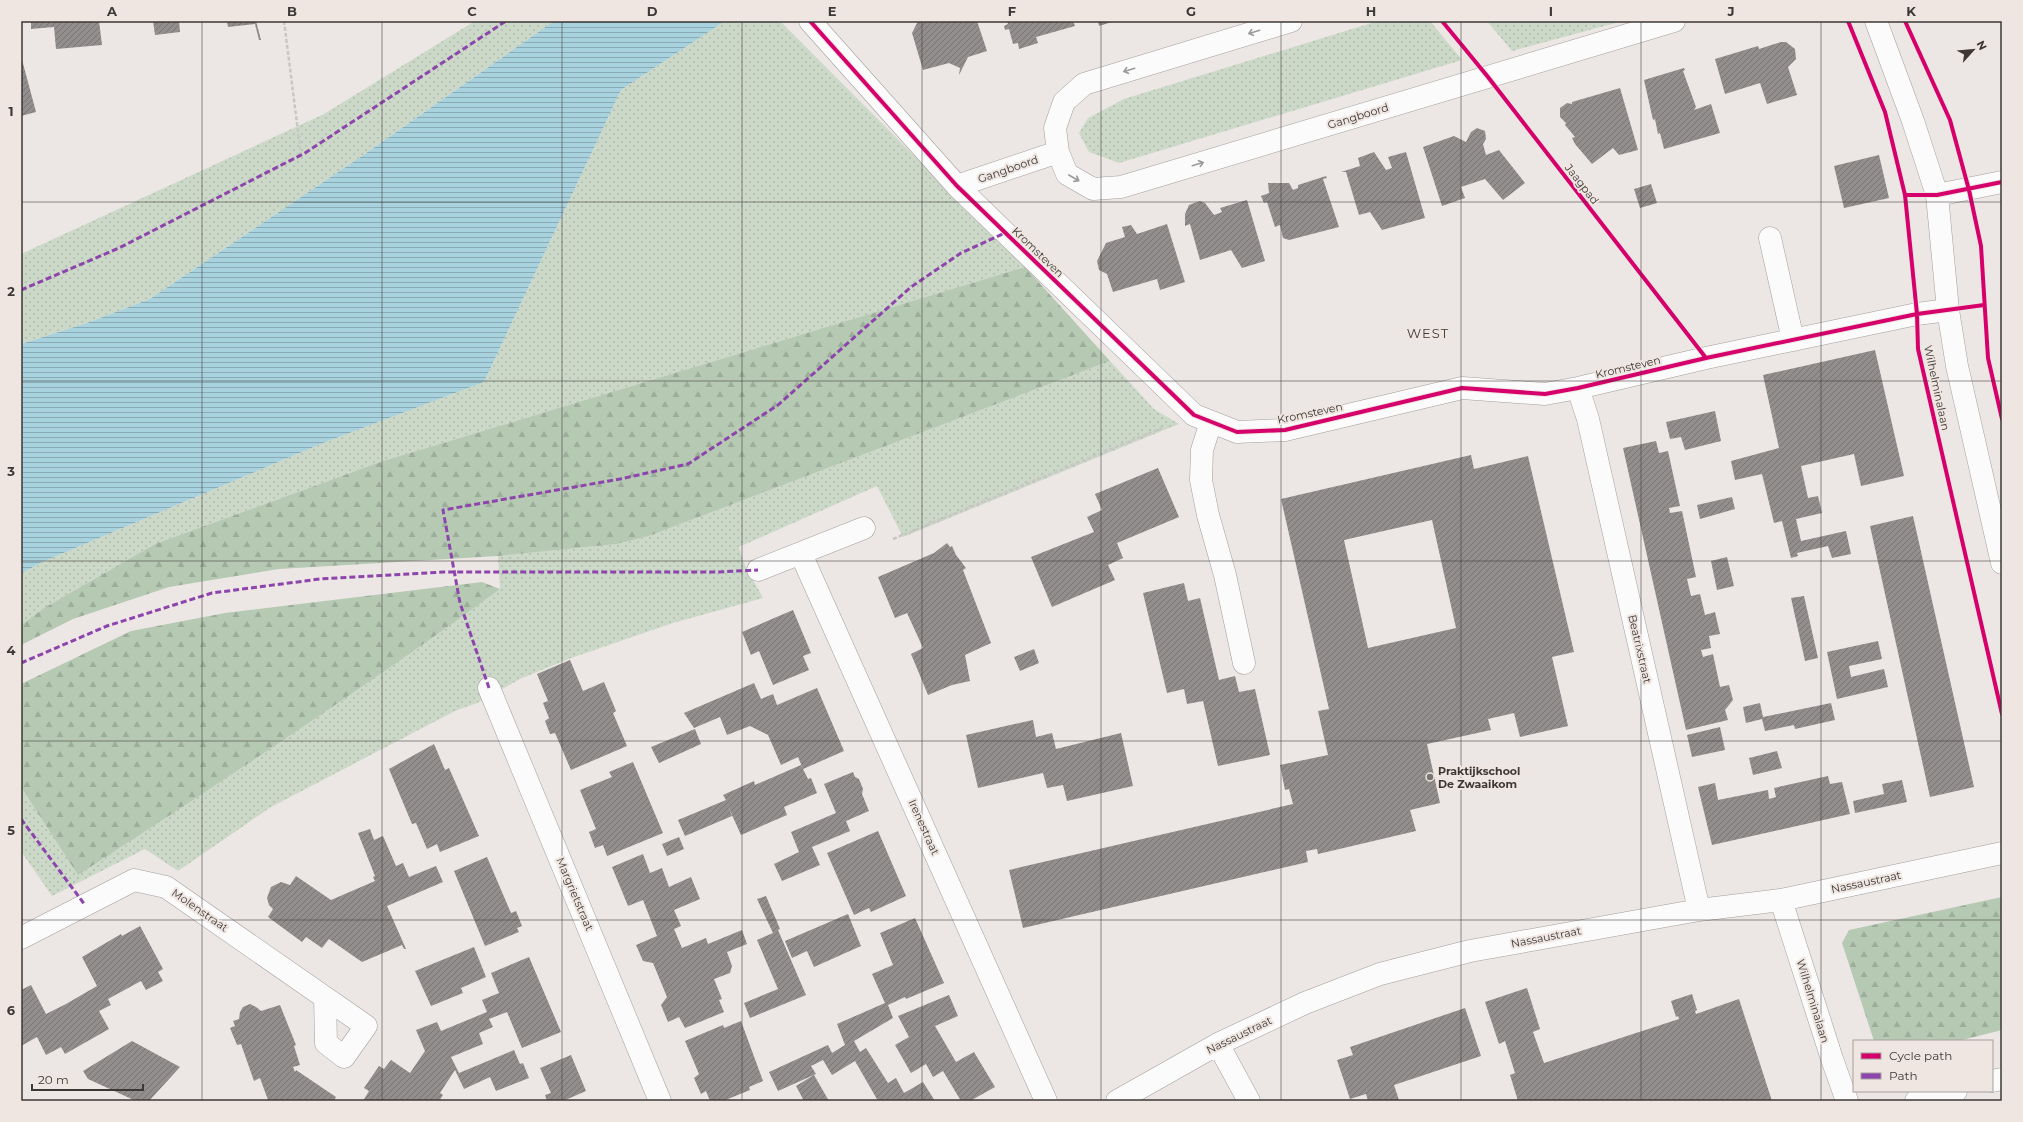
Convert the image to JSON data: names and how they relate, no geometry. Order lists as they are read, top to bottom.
{
  "streets": {
    "street": [
      "Gangboord",
      "Kromsteven",
      "Wilhelminalaan",
      "Beatrixstraat",
      "Irenestraat",
      "Nassaustraat",
      "Margrietstraat",
      "Molenstraat"
    ],
    "cycle path": ["Jaagpad"]
  },
  "crossings": [
    ["Gangboord", "Kromsteven"],
    ["Kromsteven", "Beatrixstraat"],
    ["Wilhelminalaan", "Nassaustraat"],
    ["Beatrixstraat", "Nassaustraat"]
  ],
  "districts": ["WEST"],
  "places": ["Praktijkschool De Zwaaikom"],
  "legend": ["Cycle path", "Path"],
  "scale_bar": "20 m",
  "north": "top right",
  "grid": {
    "columns": [
      "A",
      "B",
      "C",
      "D",
      "E",
      "F",
      "G",
      "H",
      "I",
      "J",
      "K"
    ],
    "rows": [
      "1",
      "2",
      "3",
      "4",
      "5",
      "6"
    ]
  }
}
